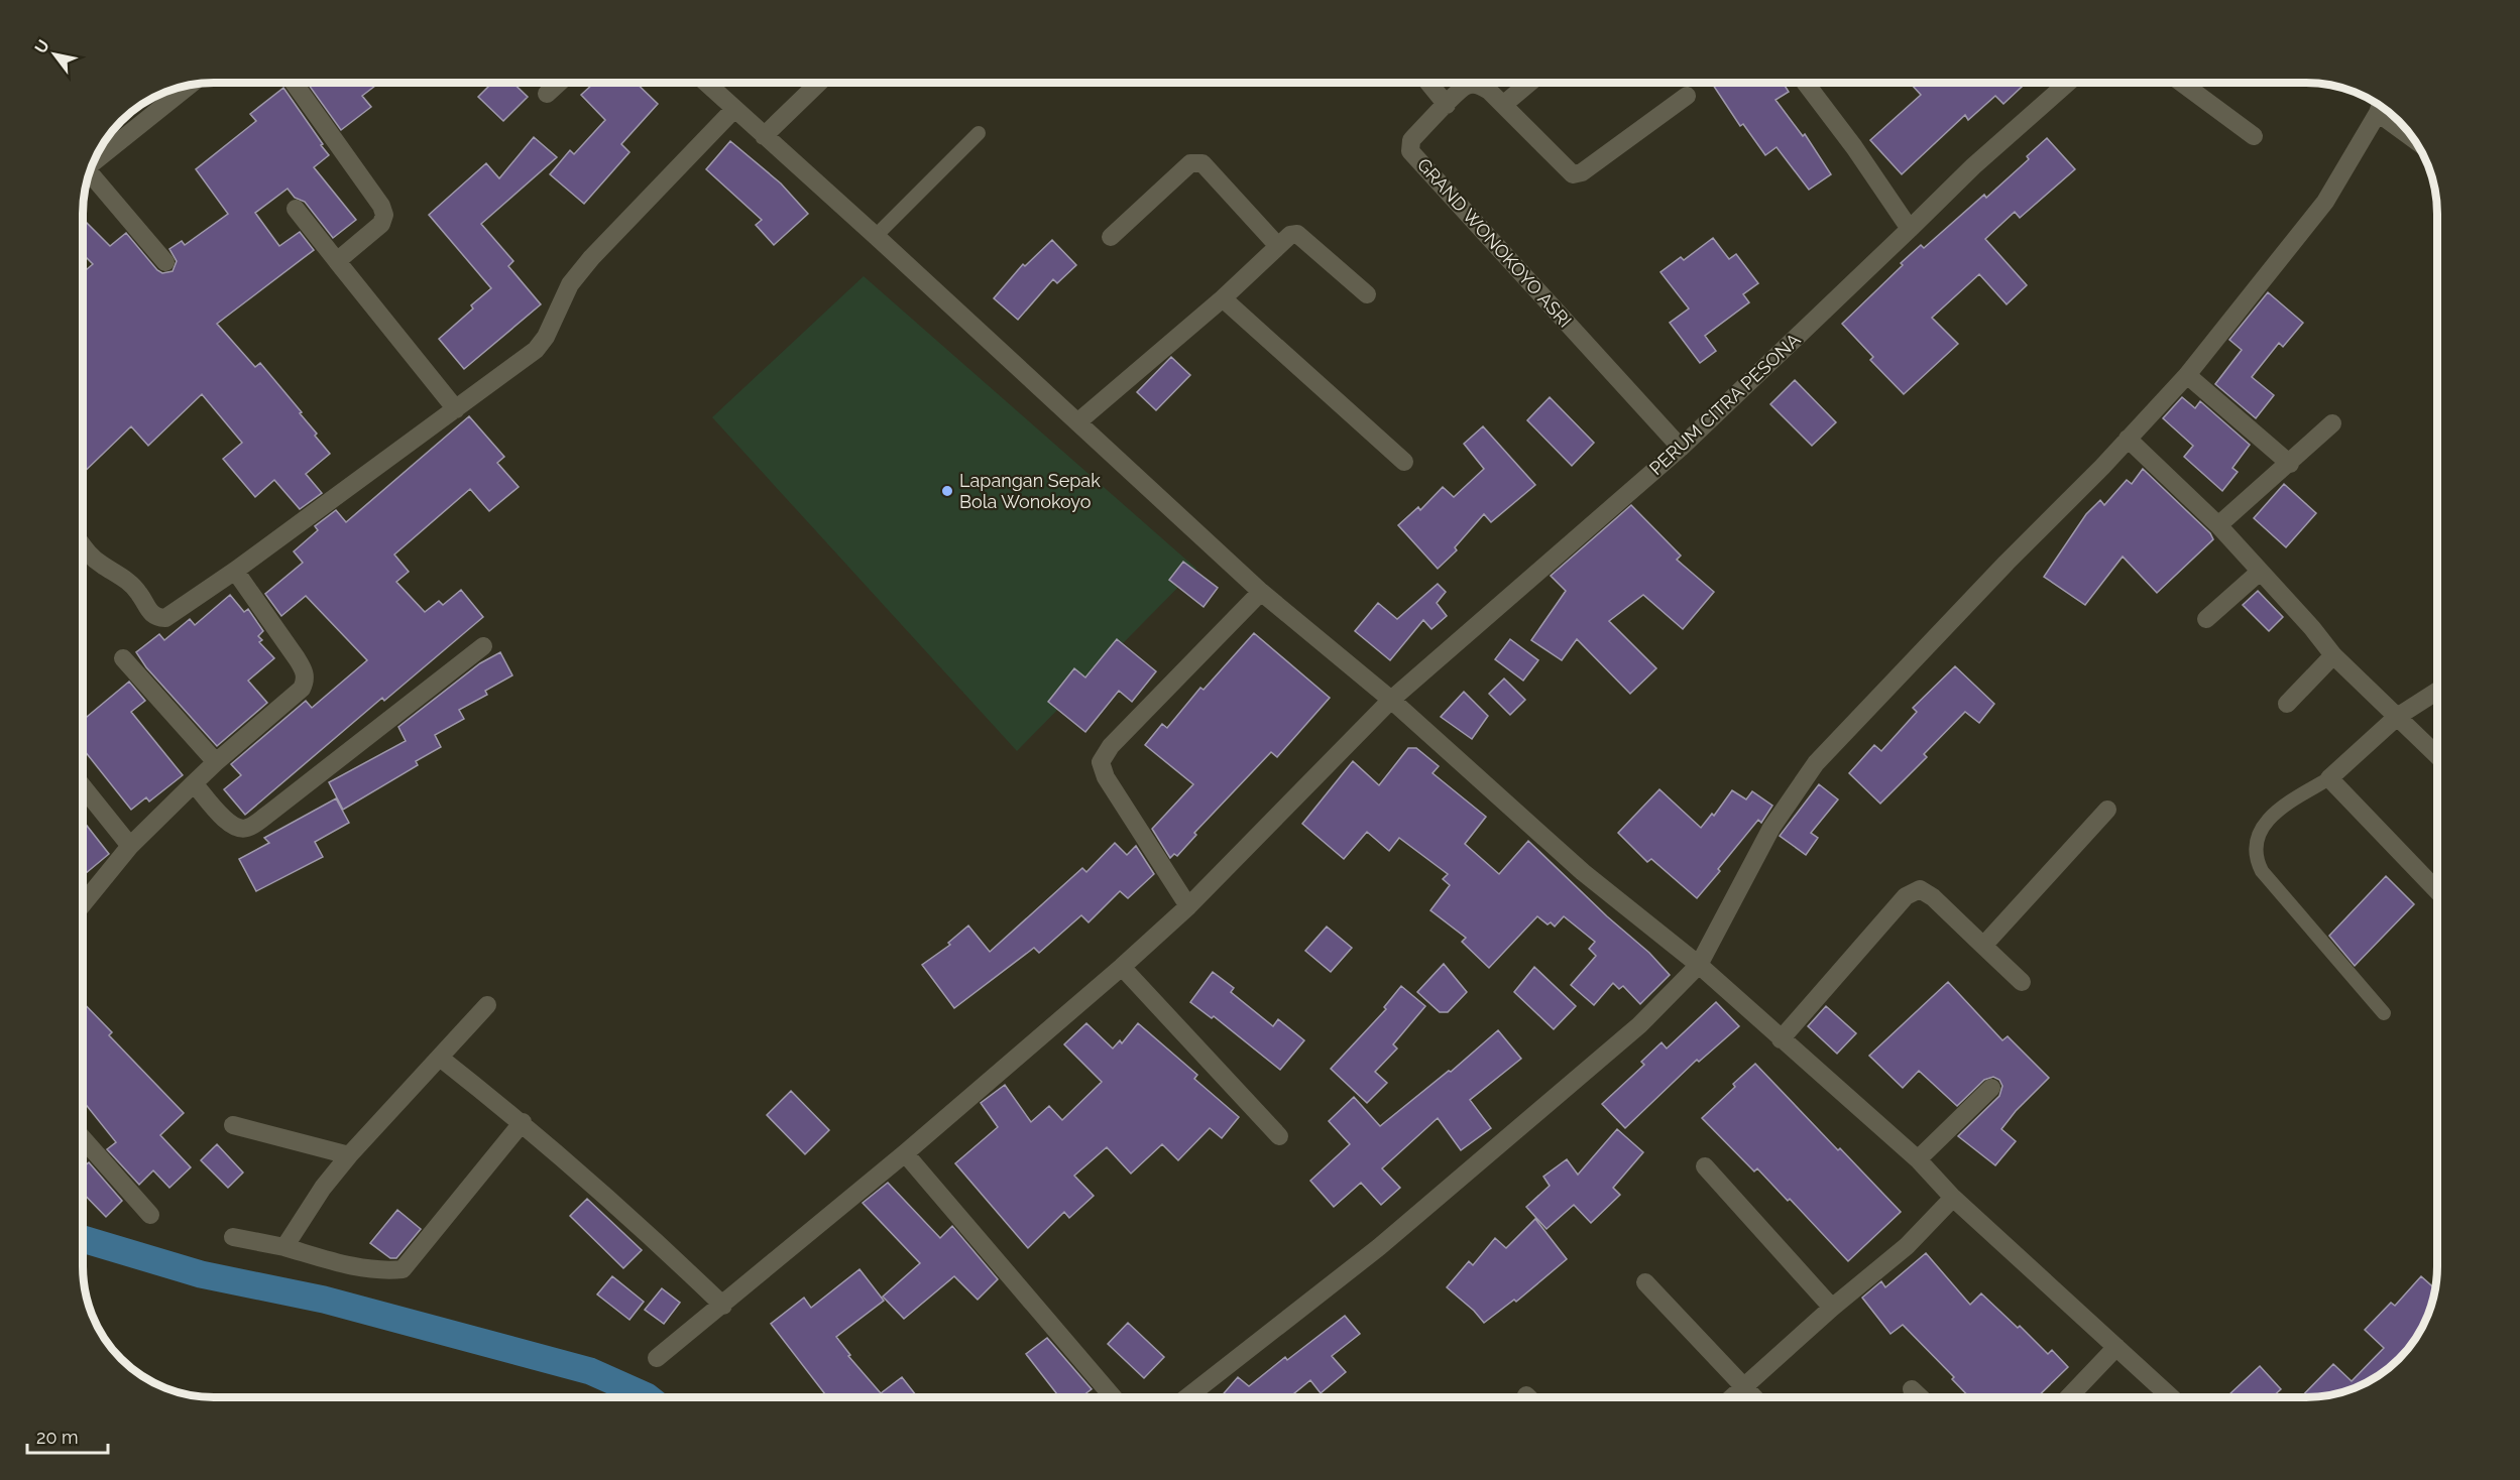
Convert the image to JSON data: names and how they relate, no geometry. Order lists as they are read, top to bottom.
{
  "streets": {
    "street": ["GRAND WONOKOYO ASRI", "PERUM CITRA PESONA"]
  },
  "crossings": [
    ["GRAND WONOKOYO ASRI", "PERUM CITRA PESONA"]
  ],
  "places": ["Lapangan Sepak Bola Wonokoyo"],
  "scale_bar": "20 m",
  "north": "top left"
}
